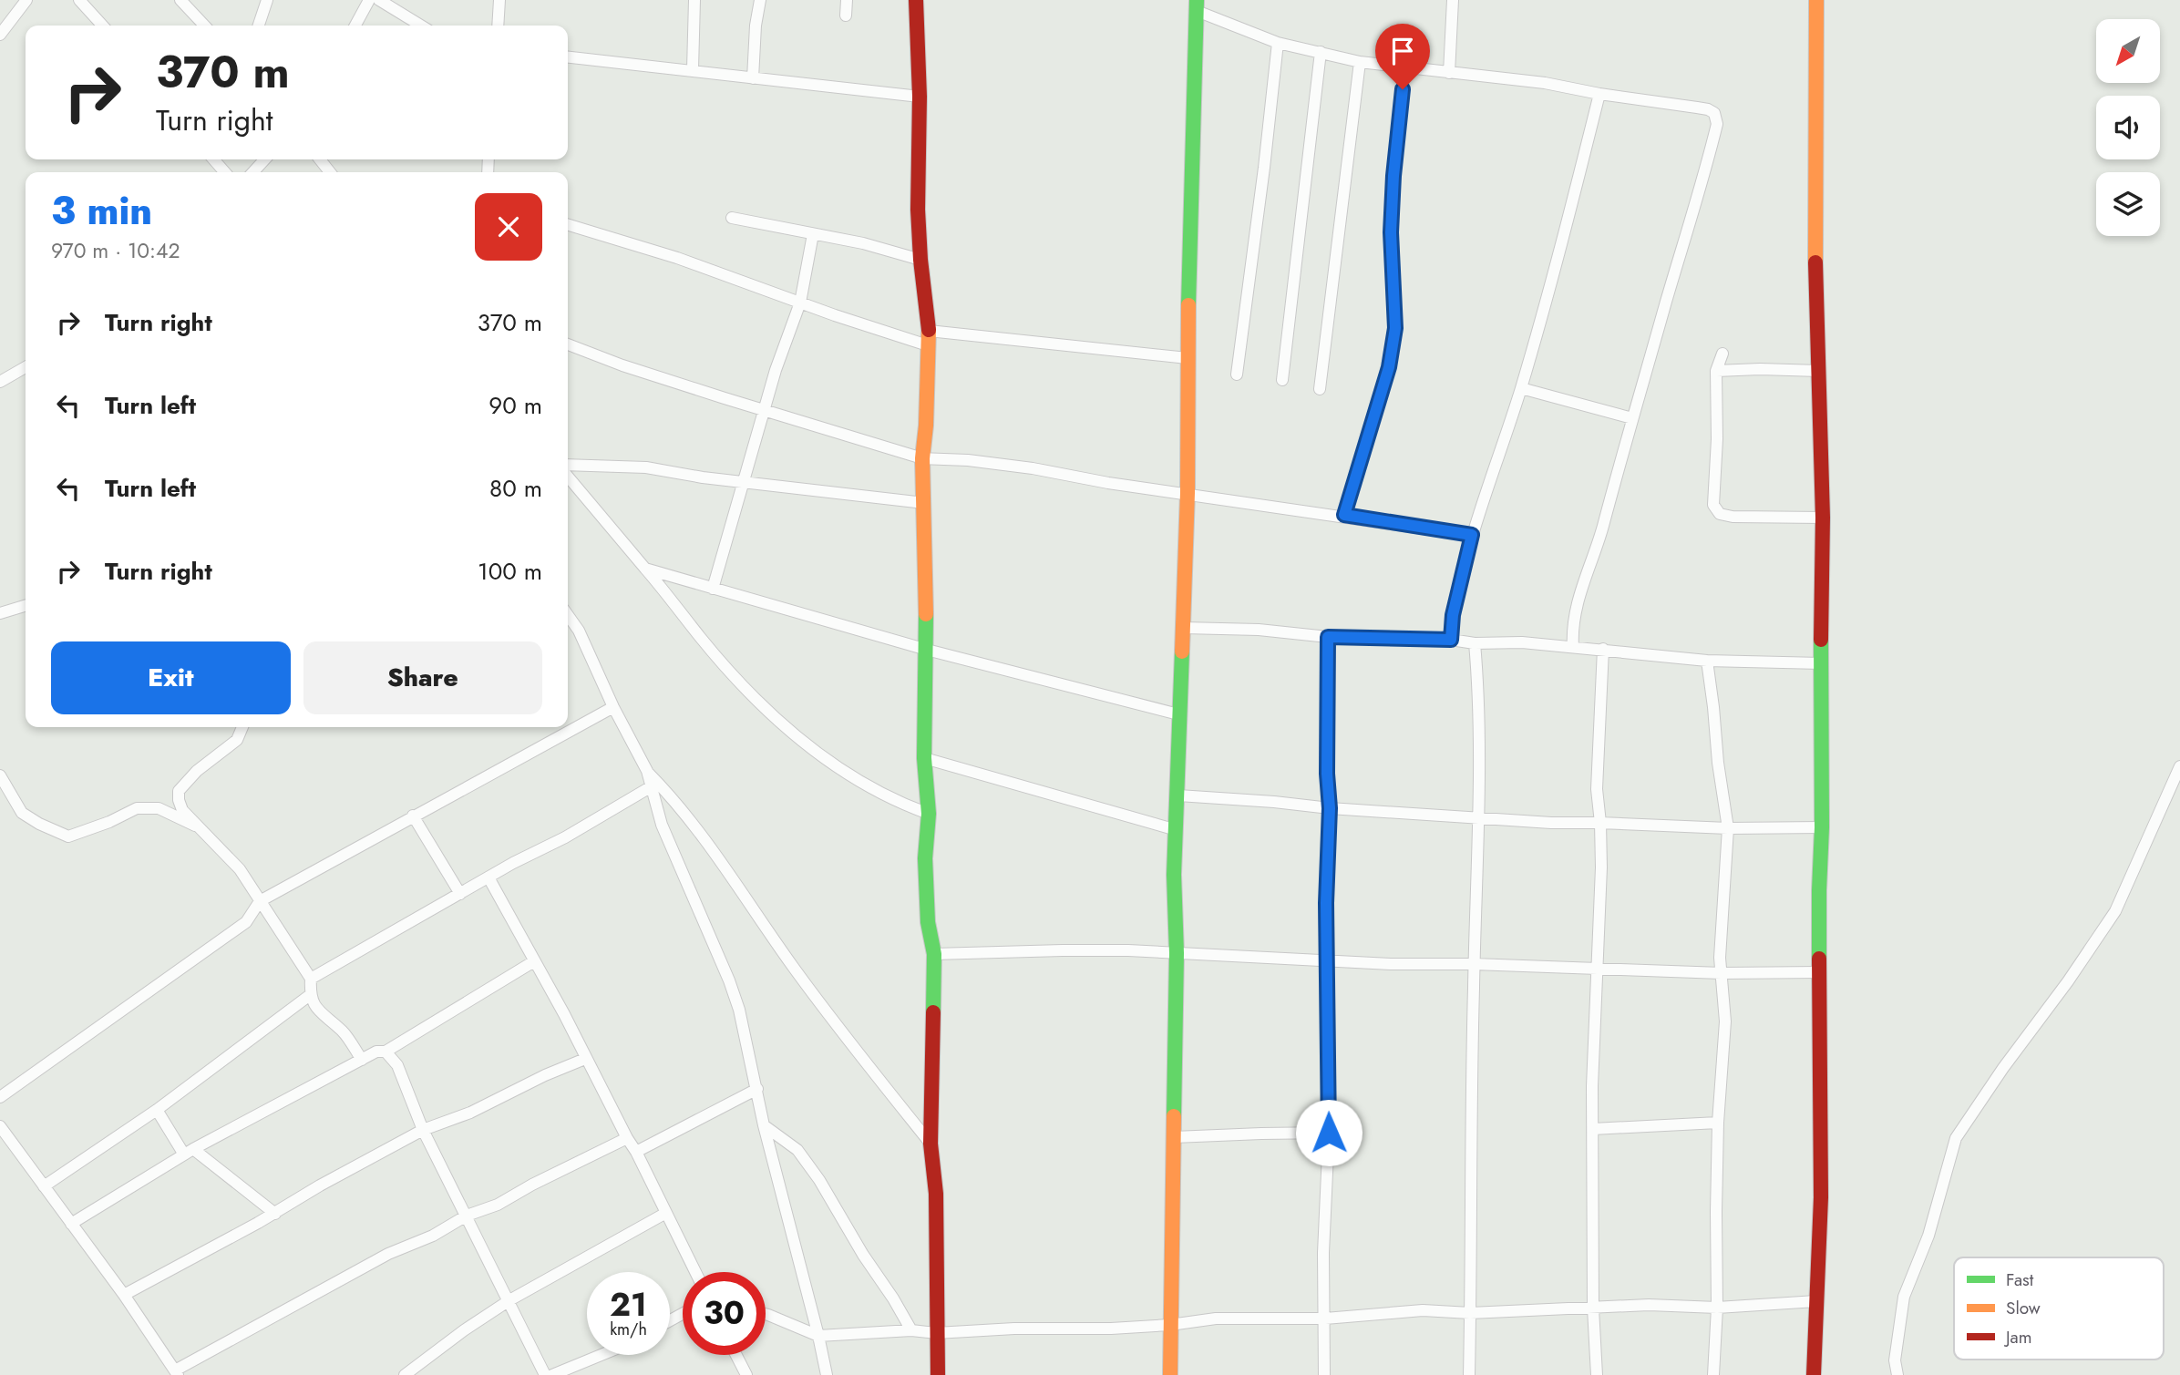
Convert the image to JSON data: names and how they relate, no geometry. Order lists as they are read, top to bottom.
{
  "legend": ["Fast", "Slow", "Jam"],
  "north": "bottom left",
  "page": {
    "turn": ["370 m", "Turn right"],
    "heading": ["3 min", "970 m · 10:42"],
    "list": [
      {
        "name": "Turn right",
        "value": "370 m"
      },
      {
        "name": "Turn left",
        "value": "90 m"
      },
      {
        "name": "Turn left",
        "value": "80 m"
      },
      {
        "name": "Turn right",
        "value": "100 m"
      }
    ],
    "buttons": ["Exit", "Share"],
    "speed": "21 km/h",
    "limit": "30"
  }
}
